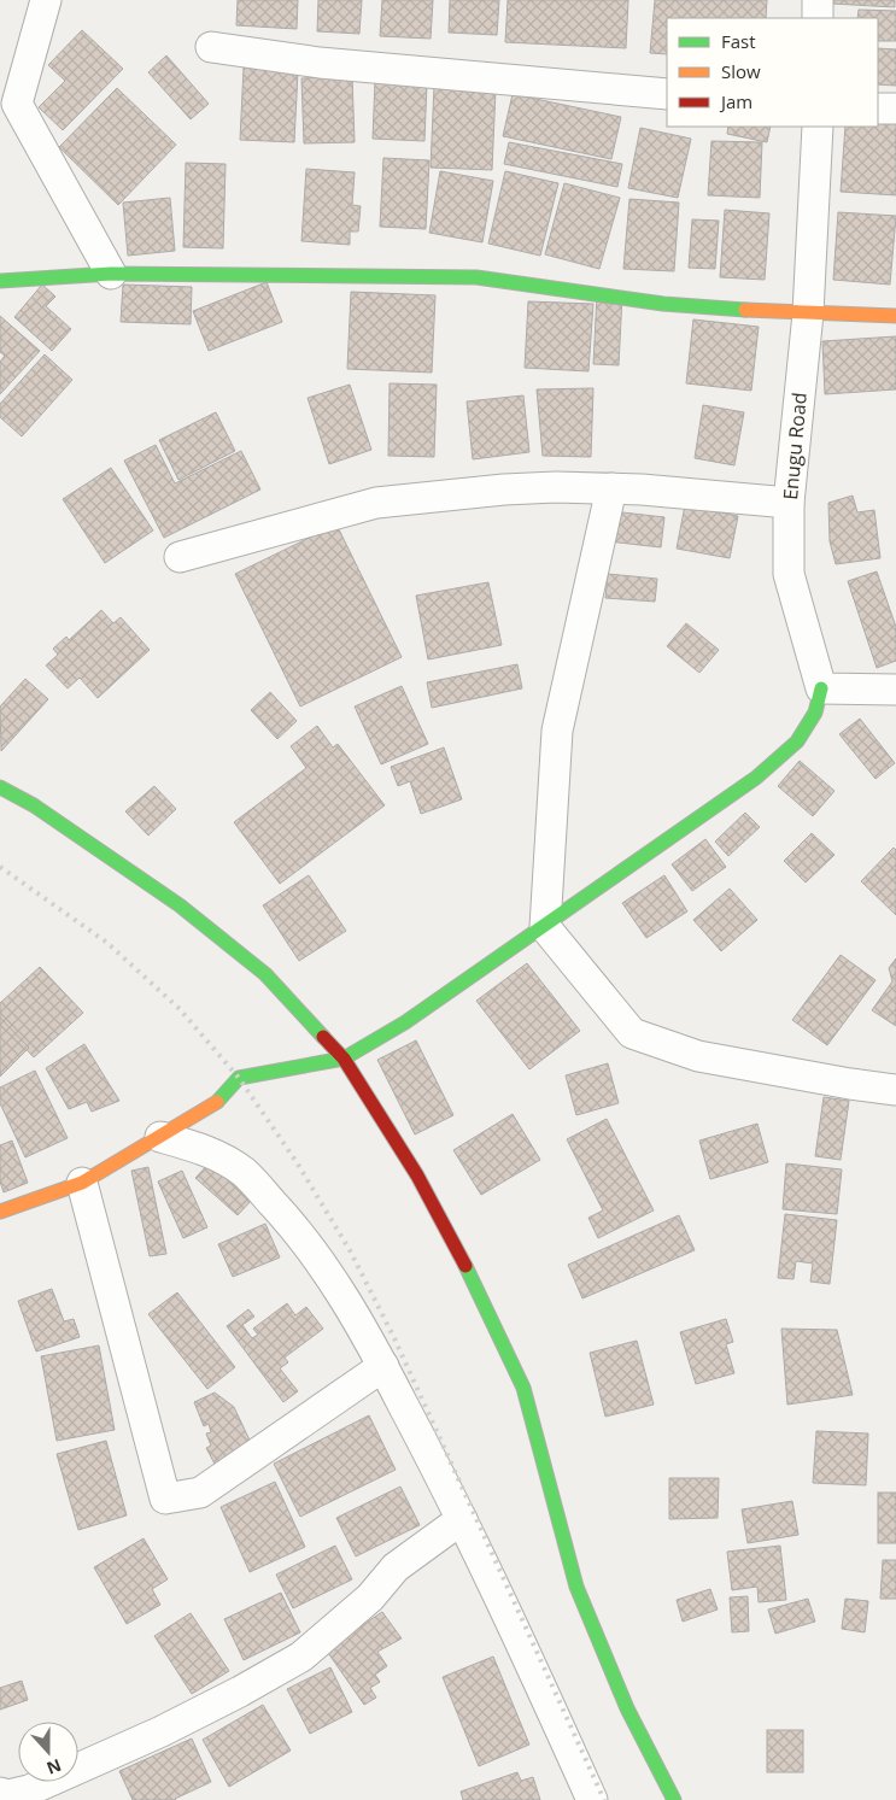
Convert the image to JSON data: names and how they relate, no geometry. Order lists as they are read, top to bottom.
{
  "streets": {
    "street": ["Enugu Road"]
  },
  "legend": ["Fast", "Slow", "Jam"],
  "north": "bottom"
}
